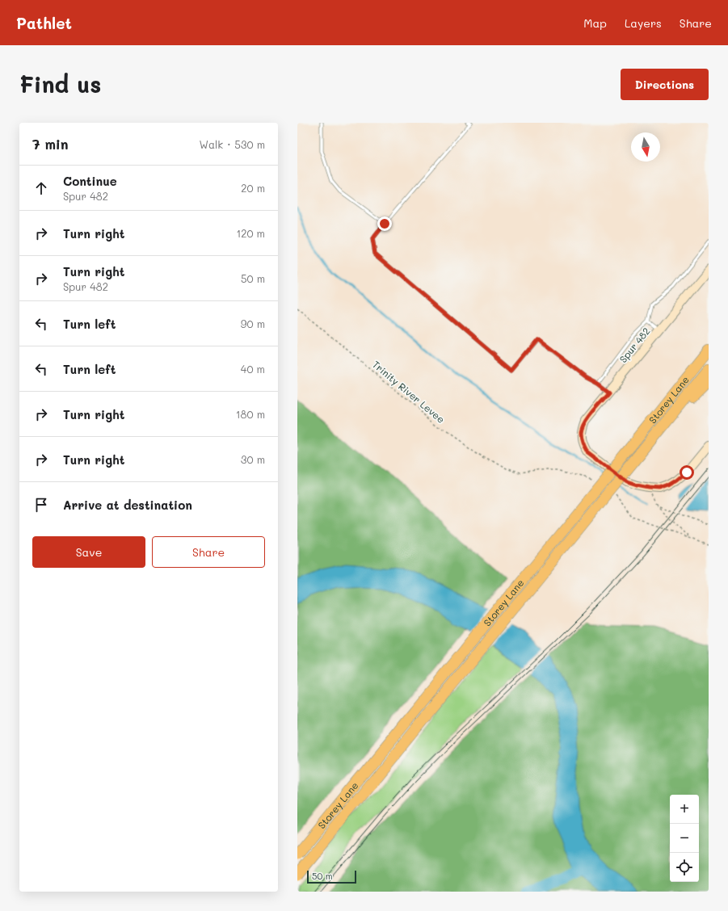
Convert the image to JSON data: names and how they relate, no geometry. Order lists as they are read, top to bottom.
{
  "streets": {
    "highway": ["Storey Lane"],
    "main road": ["Spur 482"],
    "path": ["Trinity River Levee"]
  },
  "scale_bar": "50 m",
  "north": "bottom",
  "page": {
    "header": "Pathlet",
    "nav": ["Map", "Layers", "Share"],
    "buttons": [
      "Directions",
      ["Save", "Share"]
    ],
    "title": "Find us",
    "heading": ["7 min", "Walk · 530 m"],
    "list": [
      ["Continue", "Spur 482", "20 m"],
      ["Turn right", "120 m"],
      ["Turn right", "Spur 482", "50 m"],
      ["Turn left", "90 m"],
      ["Turn left", "40 m"],
      ["Turn right", "180 m"],
      ["Turn right", "30 m"],
      "Arrive at destination"
    ],
    "map_buttons": ["+", "−"],
    "scale": "50 m"
  }
}
